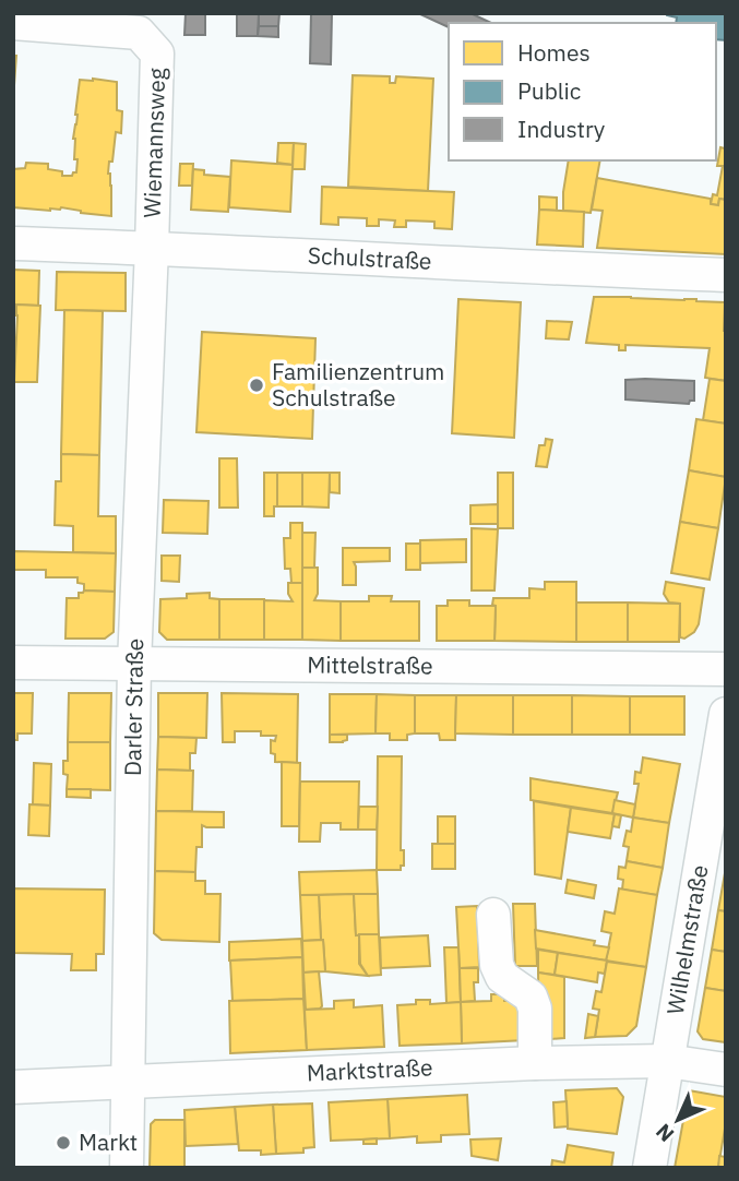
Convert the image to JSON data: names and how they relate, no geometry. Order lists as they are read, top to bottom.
{
  "streets": {
    "street": [
      "Wiemannsweg",
      "Schulstraße",
      "Mittelstraße",
      "Darler Straße",
      "Wilhelmstraße",
      "Marktstraße"
    ]
  },
  "crossings": [
    ["Wiemannsweg", "Schulstraße"],
    ["Wiemannsweg", "Darler Straße"],
    ["Schulstraße", "Darler Straße"],
    ["Mittelstraße", "Darler Straße"],
    ["Darler Straße", "Marktstraße"],
    ["Wilhelmstraße", "Marktstraße"]
  ],
  "places": ["Familienzentrum Schulstraße", "Markt"],
  "legend": ["Homes", "Public", "Industry"],
  "north": "bottom left"
}
